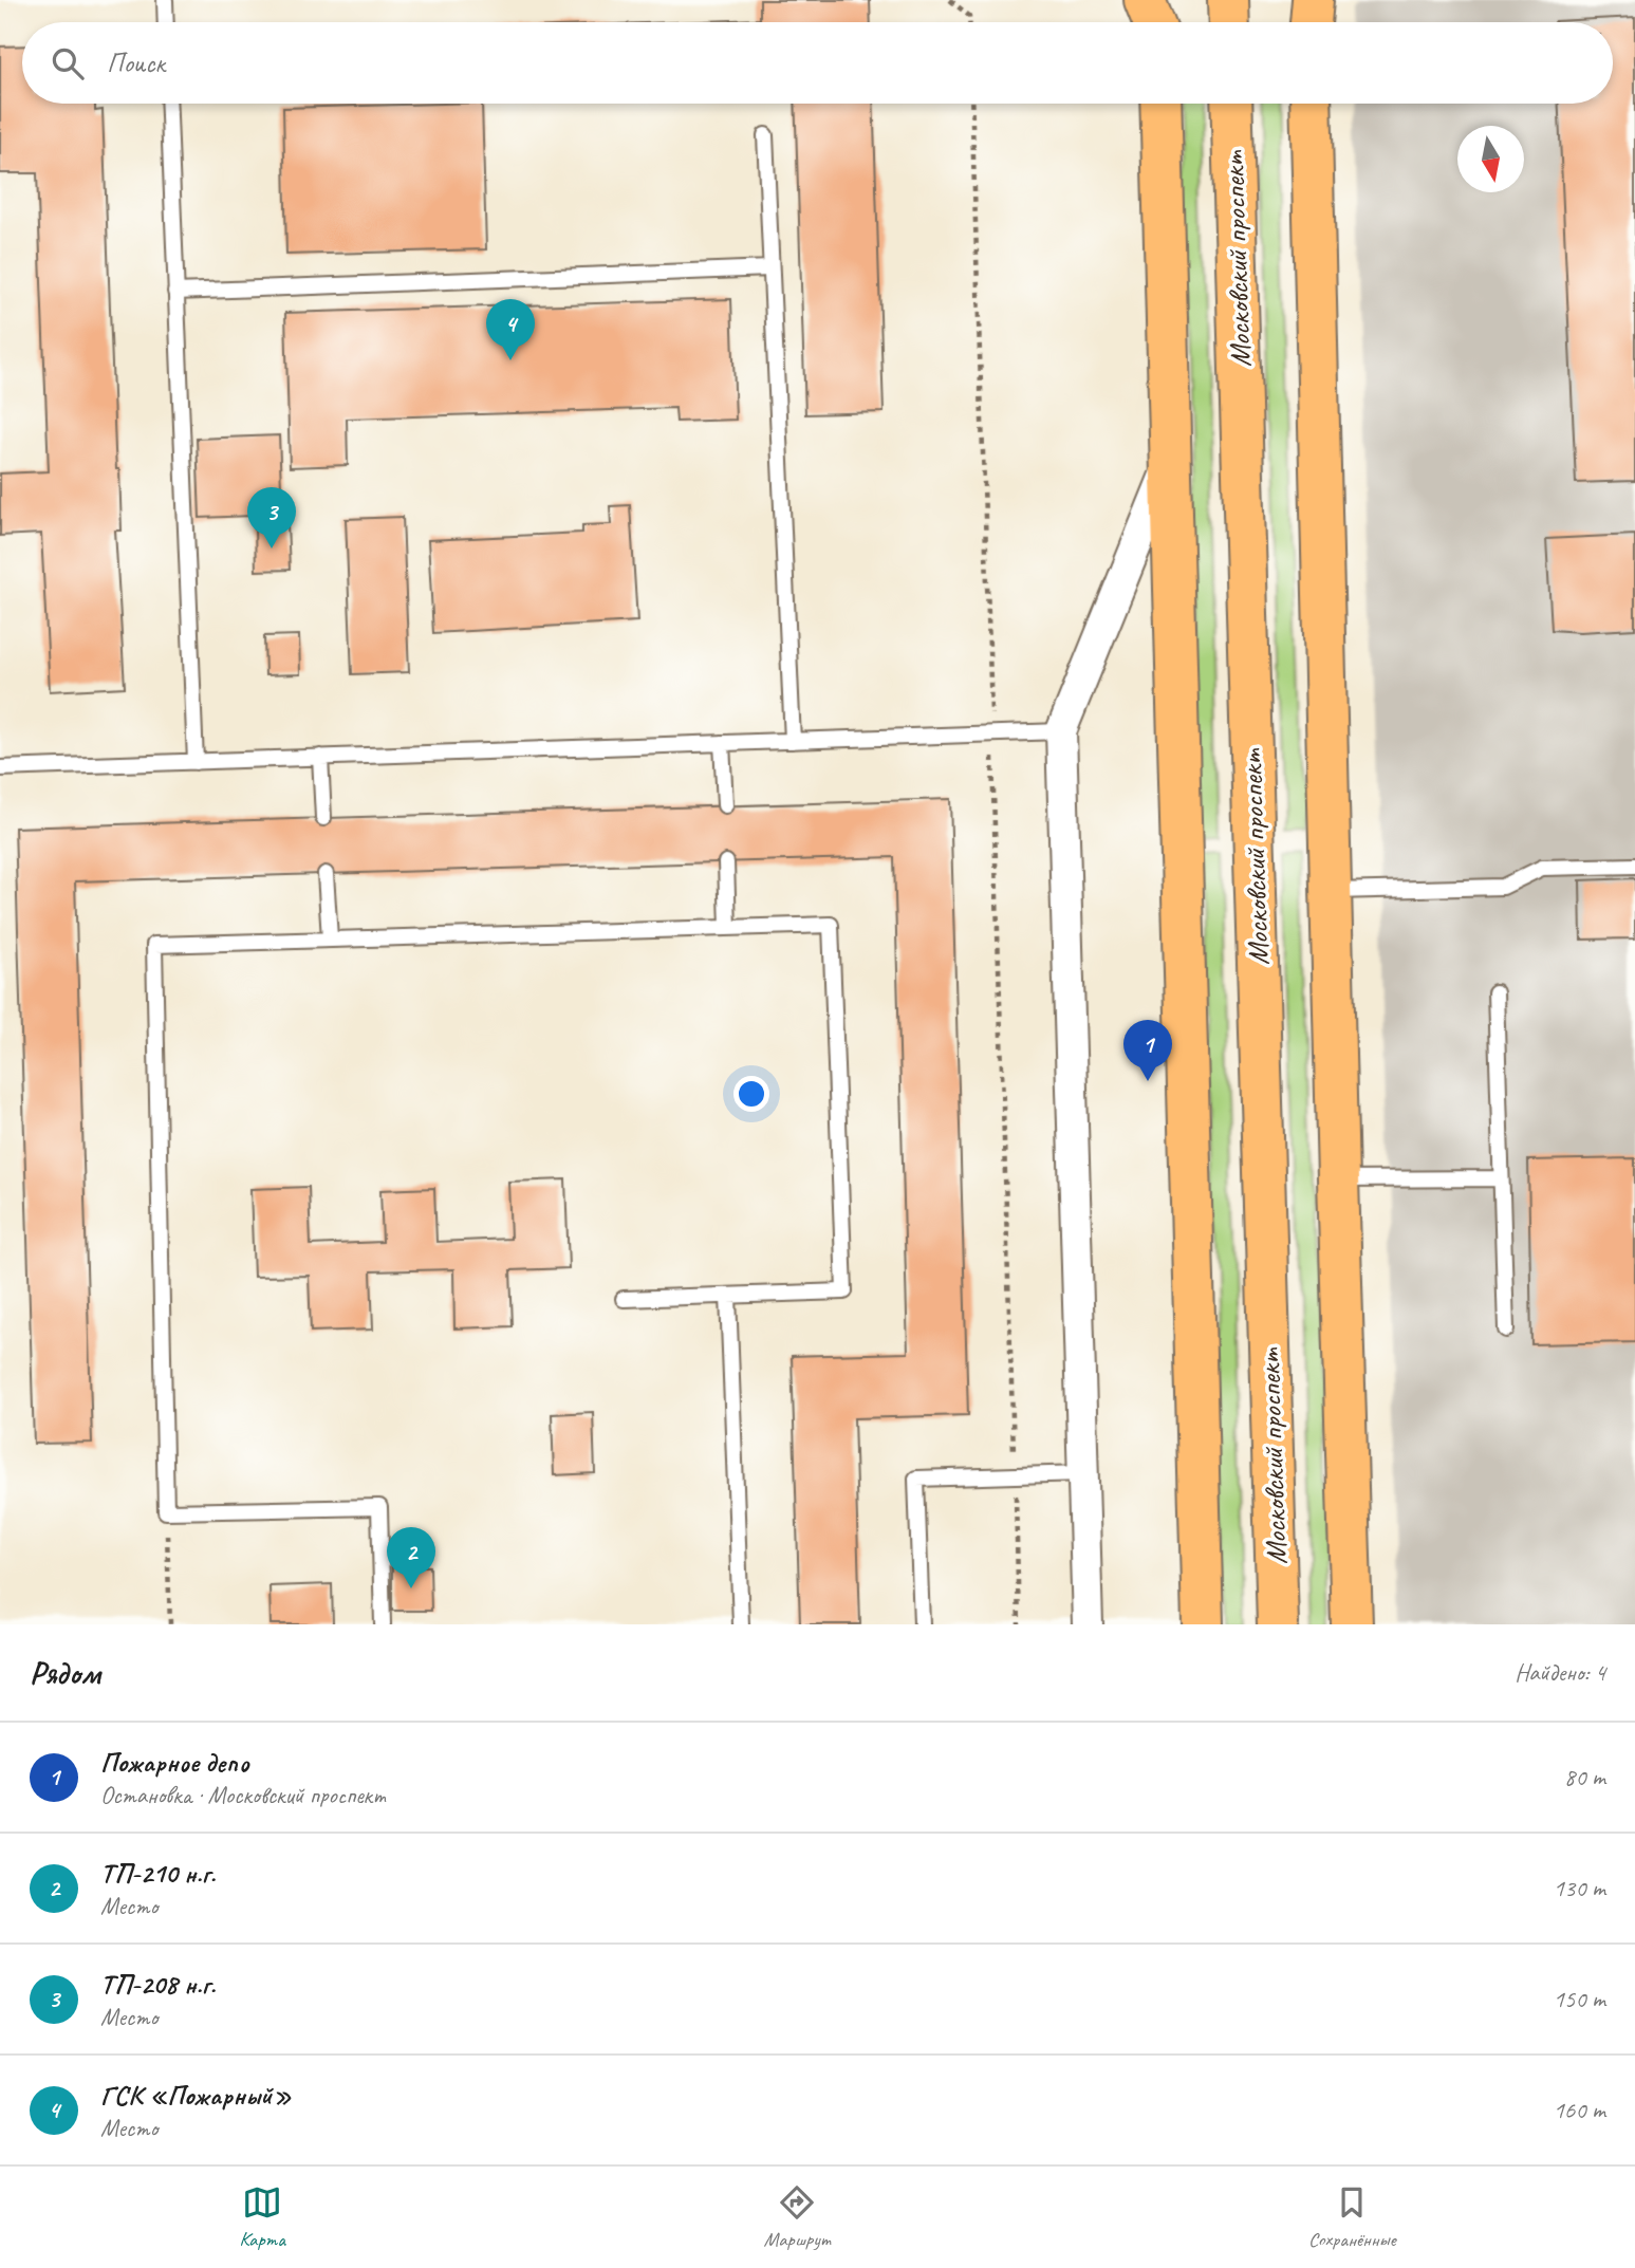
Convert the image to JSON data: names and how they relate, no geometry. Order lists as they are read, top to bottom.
{
  "streets": {
    "main road": ["Московский проспект"]
  },
  "north": "bottom",
  "page": {
    "search": "Поиск",
    "pins": [
      "4",
      "3",
      "1",
      "2"
    ],
    "heading": ["Рядом", "Найдено: 4"],
    "list": [
      {
        "mark": "1",
        "name": "Пожарное депо",
        "note": "Остановка · Московский проспект",
        "value": "80 m"
      },
      {
        "mark": "2",
        "name": "ТП-210 н.г.",
        "note": "Место",
        "value": "130 m"
      },
      {
        "mark": "3",
        "name": "ТП-208 н.г.",
        "note": "Место",
        "value": "150 m"
      },
      {
        "mark": "4",
        "name": "ГСК «Пожарный»",
        "note": "Место",
        "value": "160 m"
      }
    ],
    "nav": ["Карта", "Маршрут", "Сохранённые"]
  }
}
